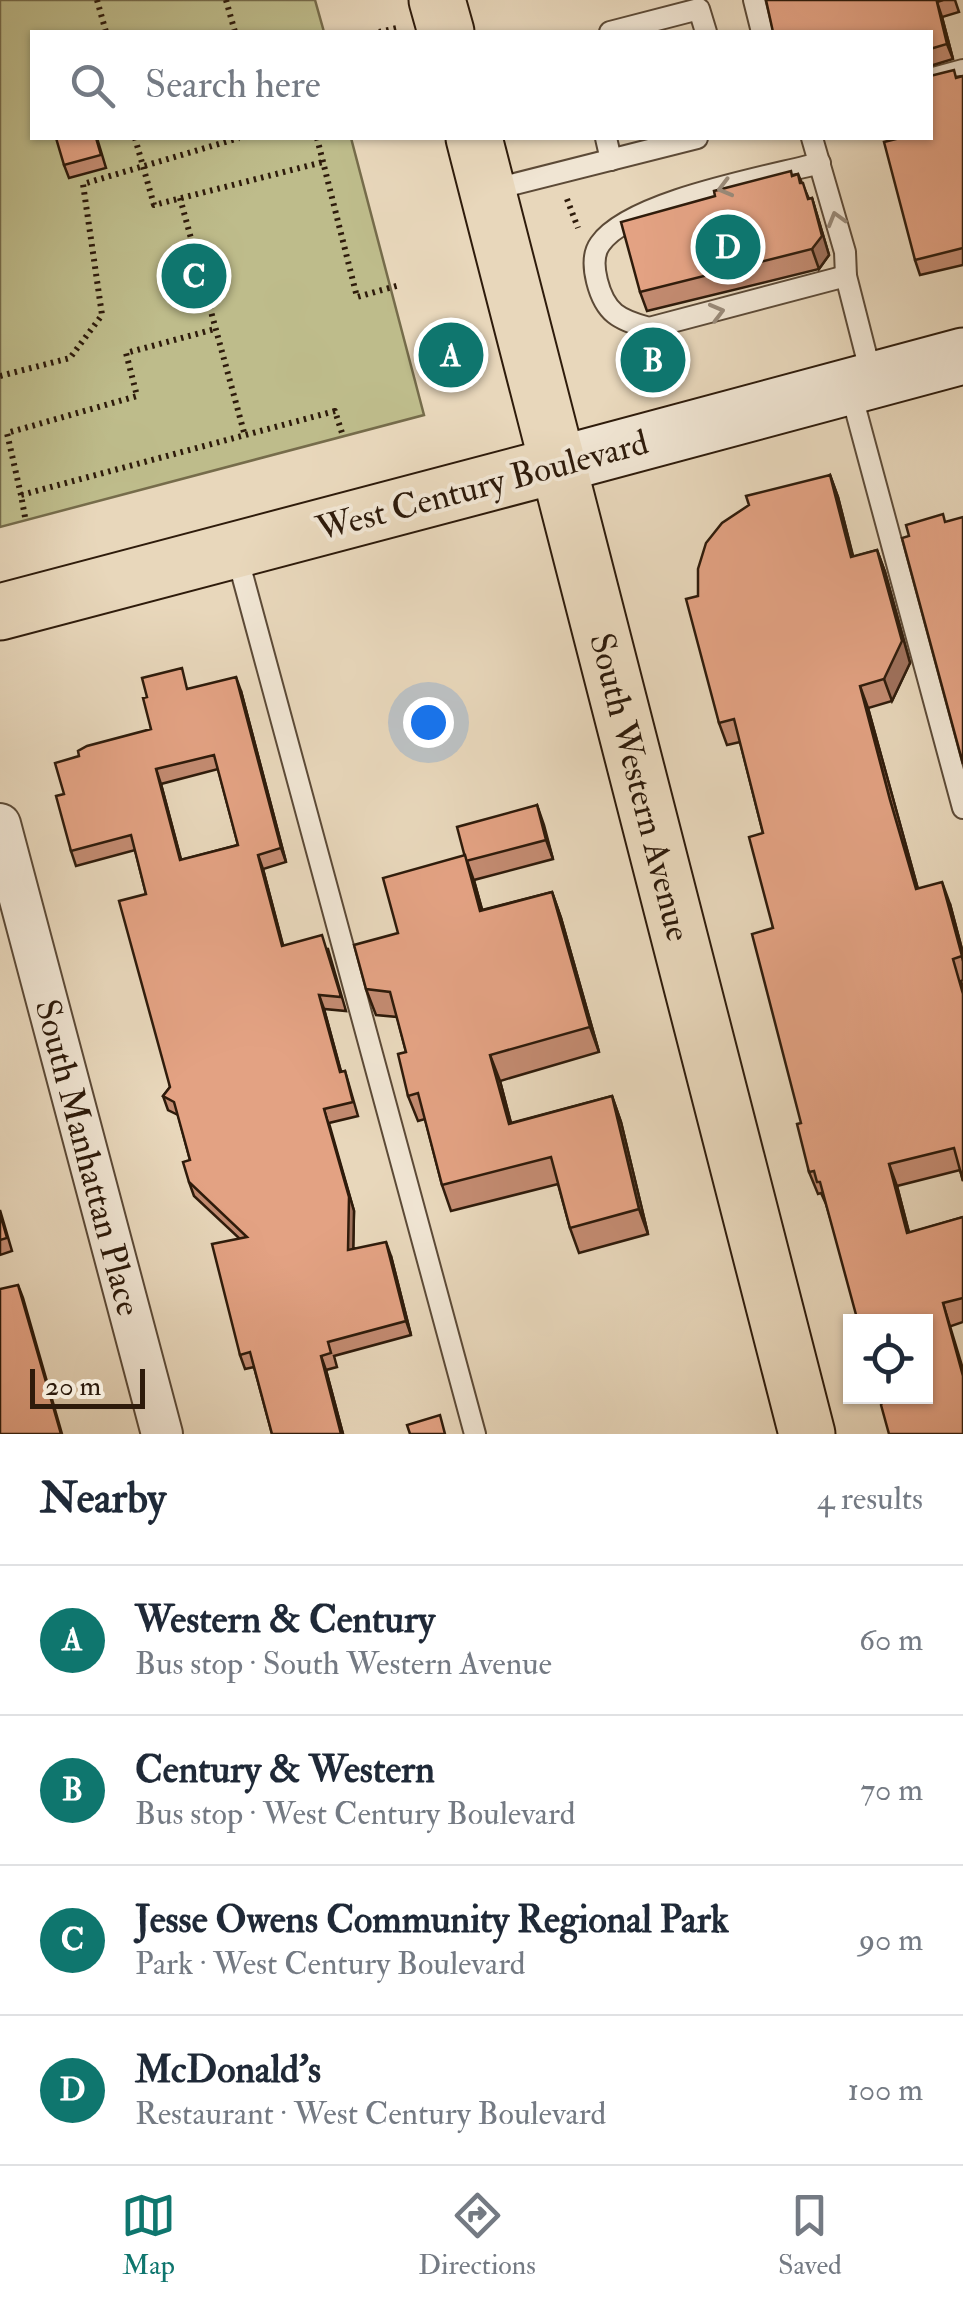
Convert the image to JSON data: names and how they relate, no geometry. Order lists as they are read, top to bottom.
{
  "streets": {
    "main road": ["West Century Boulevard", "South Western Avenue"],
    "street": ["South Manhattan Place"]
  },
  "crossings": [
    ["West Century Boulevard", "South Western Avenue"]
  ],
  "scale_bar": "20 m",
  "page": {
    "search": "Search here",
    "pins": [
      "D",
      "C",
      "A",
      "B"
    ],
    "scale": "20 m",
    "heading": ["Nearby", "4 results"],
    "list": [
      {
        "mark": "A",
        "name": "Western & Century",
        "note": "Bus stop · South Western Avenue",
        "value": "60 m"
      },
      {
        "mark": "B",
        "name": "Century & Western",
        "note": "Bus stop · West Century Boulevard",
        "value": "70 m"
      },
      {
        "mark": "C",
        "name": "Jesse Owens Community Regional Park",
        "note": "Park · West Century Boulevard",
        "value": "90 m"
      },
      {
        "mark": "D",
        "name": "McDonald's",
        "note": "Restaurant · West Century Boulevard",
        "value": "100 m"
      }
    ],
    "nav": ["Map", "Directions", "Saved"]
  }
}
